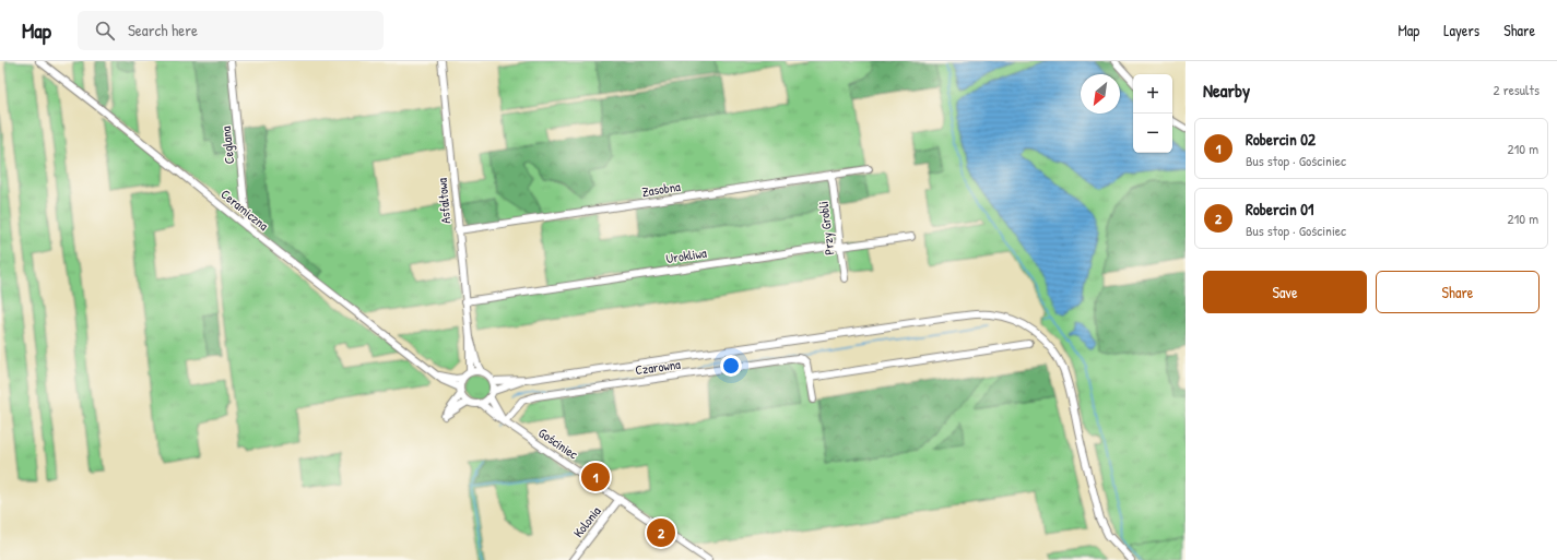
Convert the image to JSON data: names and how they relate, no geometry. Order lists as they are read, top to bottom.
{
  "streets": {
    "street": [
      "Ceglana",
      "Zasobna",
      "Asfaltowa",
      "Ceramiczna",
      "Przy Grobli",
      "Urokliwa",
      "Czarowna",
      "Gościniec",
      "Kolonia"
    ]
  },
  "crossings": [
    ["Ceglana", "Ceramiczna"],
    ["Zasobna", "Asfaltowa"],
    ["Zasobna", "Przy Grobli"],
    ["Asfaltowa", "Ceramiczna"],
    ["Asfaltowa", "Urokliwa"],
    ["Asfaltowa", "Gościniec"],
    ["Ceramiczna", "Gościniec"],
    ["Przy Grobli", "Urokliwa"],
    ["Czarowna", "Gościniec"],
    ["Gościniec", "Kolonia"]
  ],
  "north": "bottom left",
  "page": {
    "header": "Map",
    "search": "Search here",
    "nav": ["Map", "Layers", "Share"],
    "heading": ["Nearby", "2 results"],
    "map_buttons": ["+", "−"],
    "list": [
      {
        "mark": "1",
        "name": "Robercin 02",
        "note": "Bus stop · Gościniec",
        "value": "210 m"
      },
      {
        "mark": "2",
        "name": "Robercin 01",
        "note": "Bus stop · Gościniec",
        "value": "210 m"
      }
    ],
    "buttons": ["Save", "Share"],
    "pins": ["1", "2"]
  }
}
